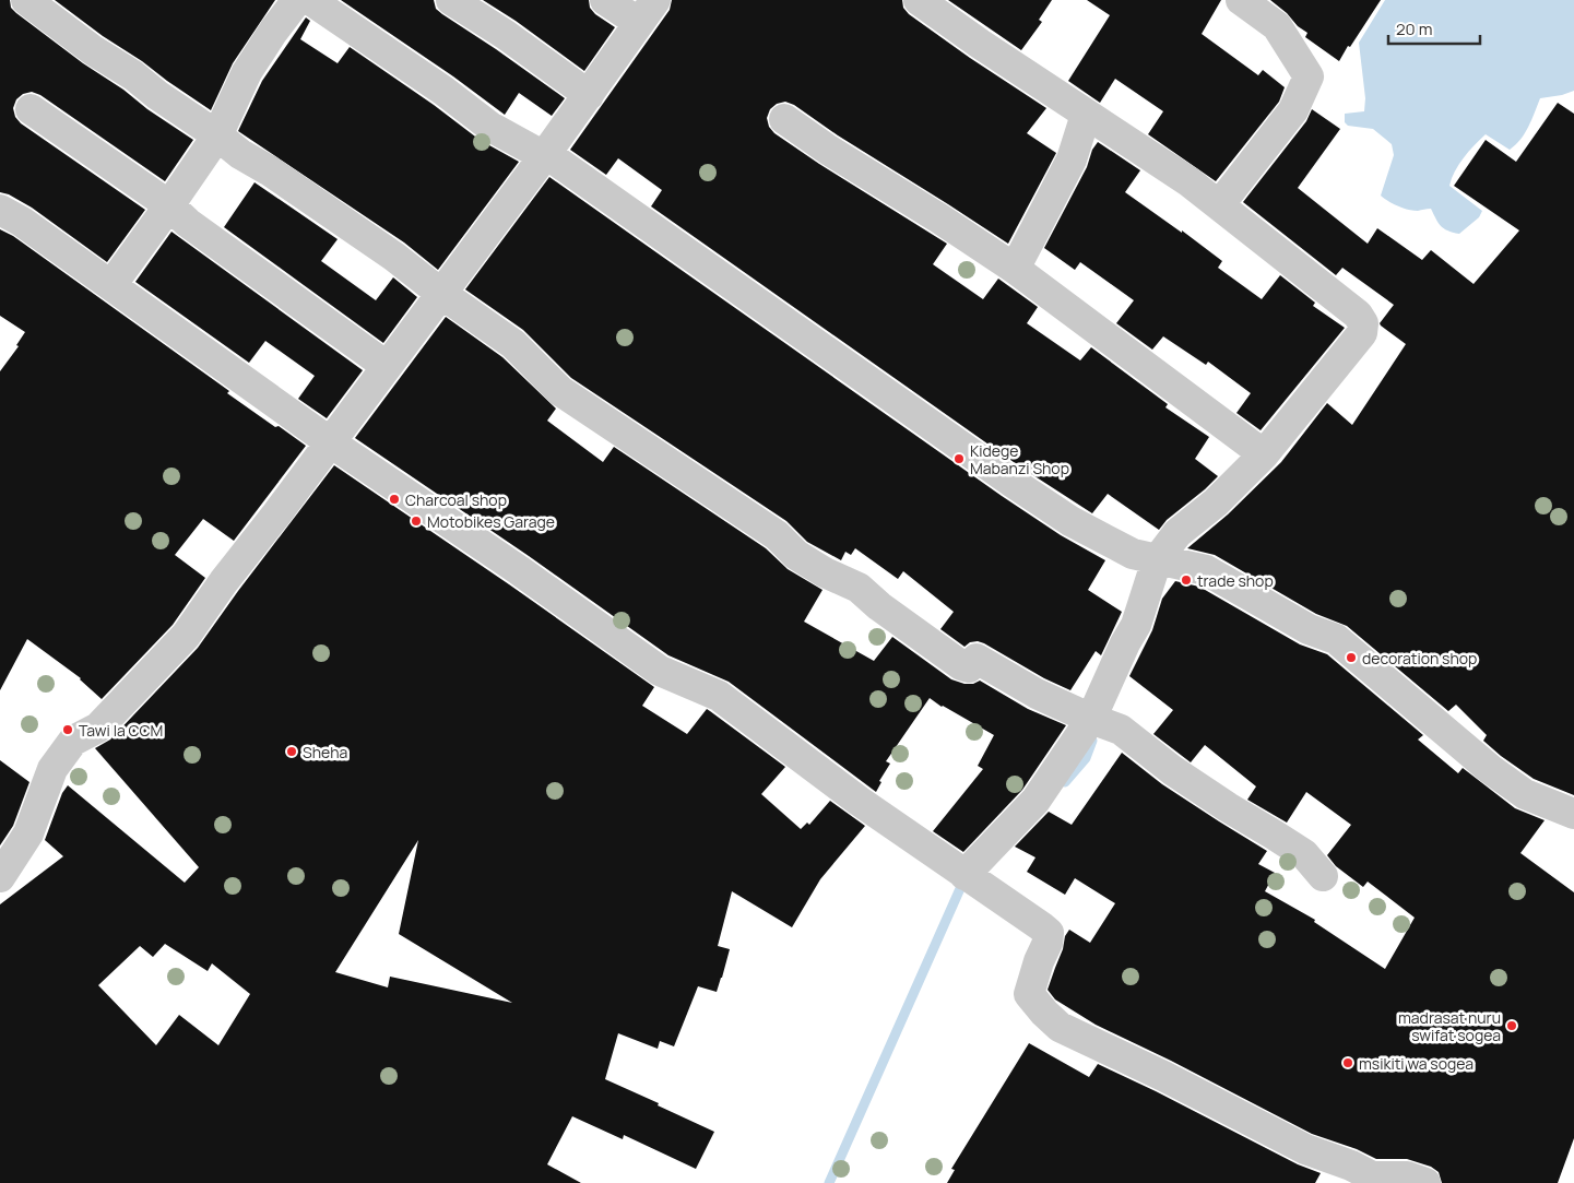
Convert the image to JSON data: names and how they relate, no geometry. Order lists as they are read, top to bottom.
{
  "places": [
    "Kidege Mabanzi Shop",
    "Charcoal shop",
    "Motobikes Garage",
    "trade shop",
    "decoration shop",
    "Tawi la CCM",
    "Sheha",
    "madrasat nuru swifat sogea",
    "msikiti wa sogea"
  ],
  "scale_bar": "20 m"
}
